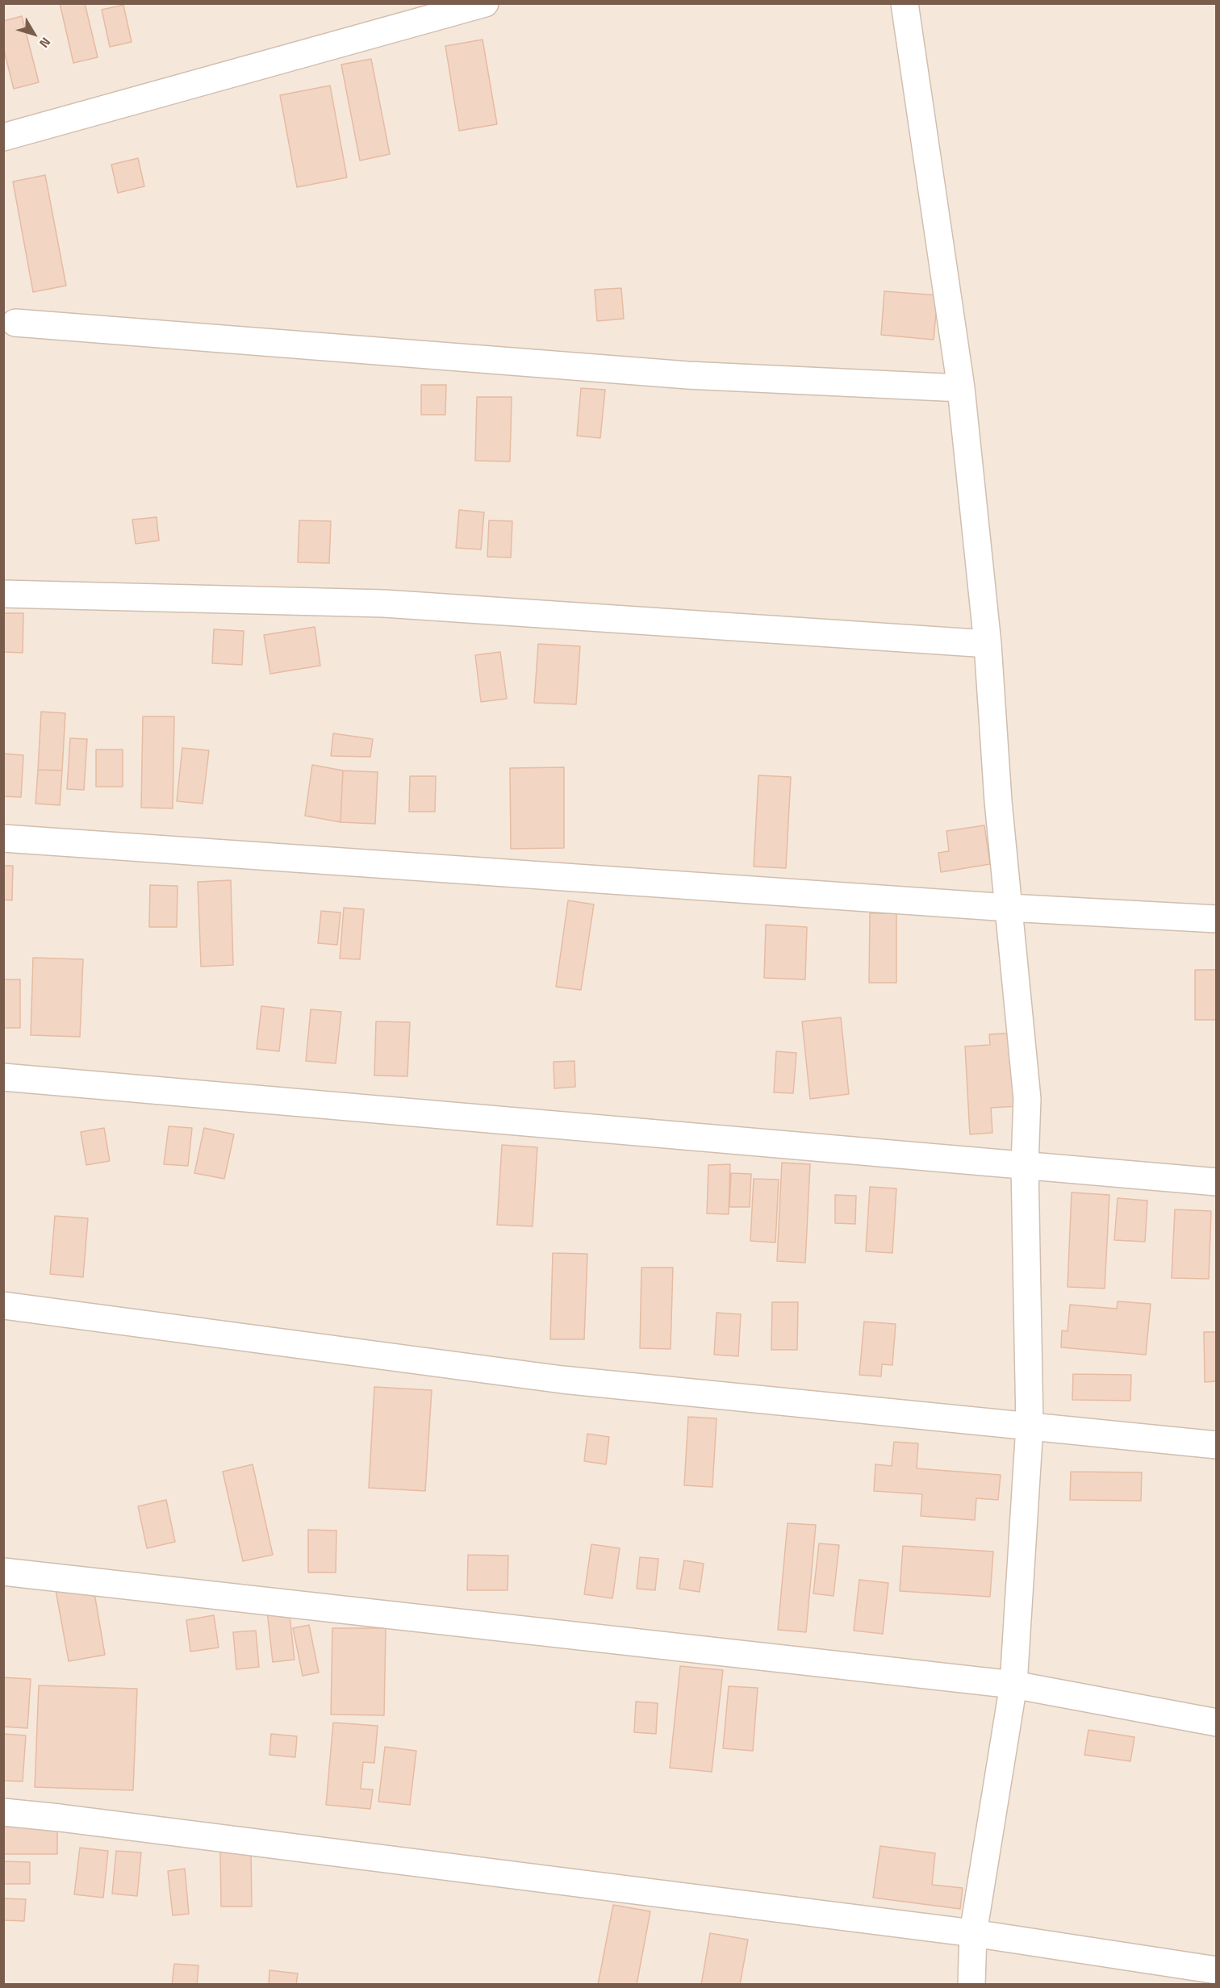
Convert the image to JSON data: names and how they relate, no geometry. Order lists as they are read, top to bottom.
{
  "north": "bottom right"
}
